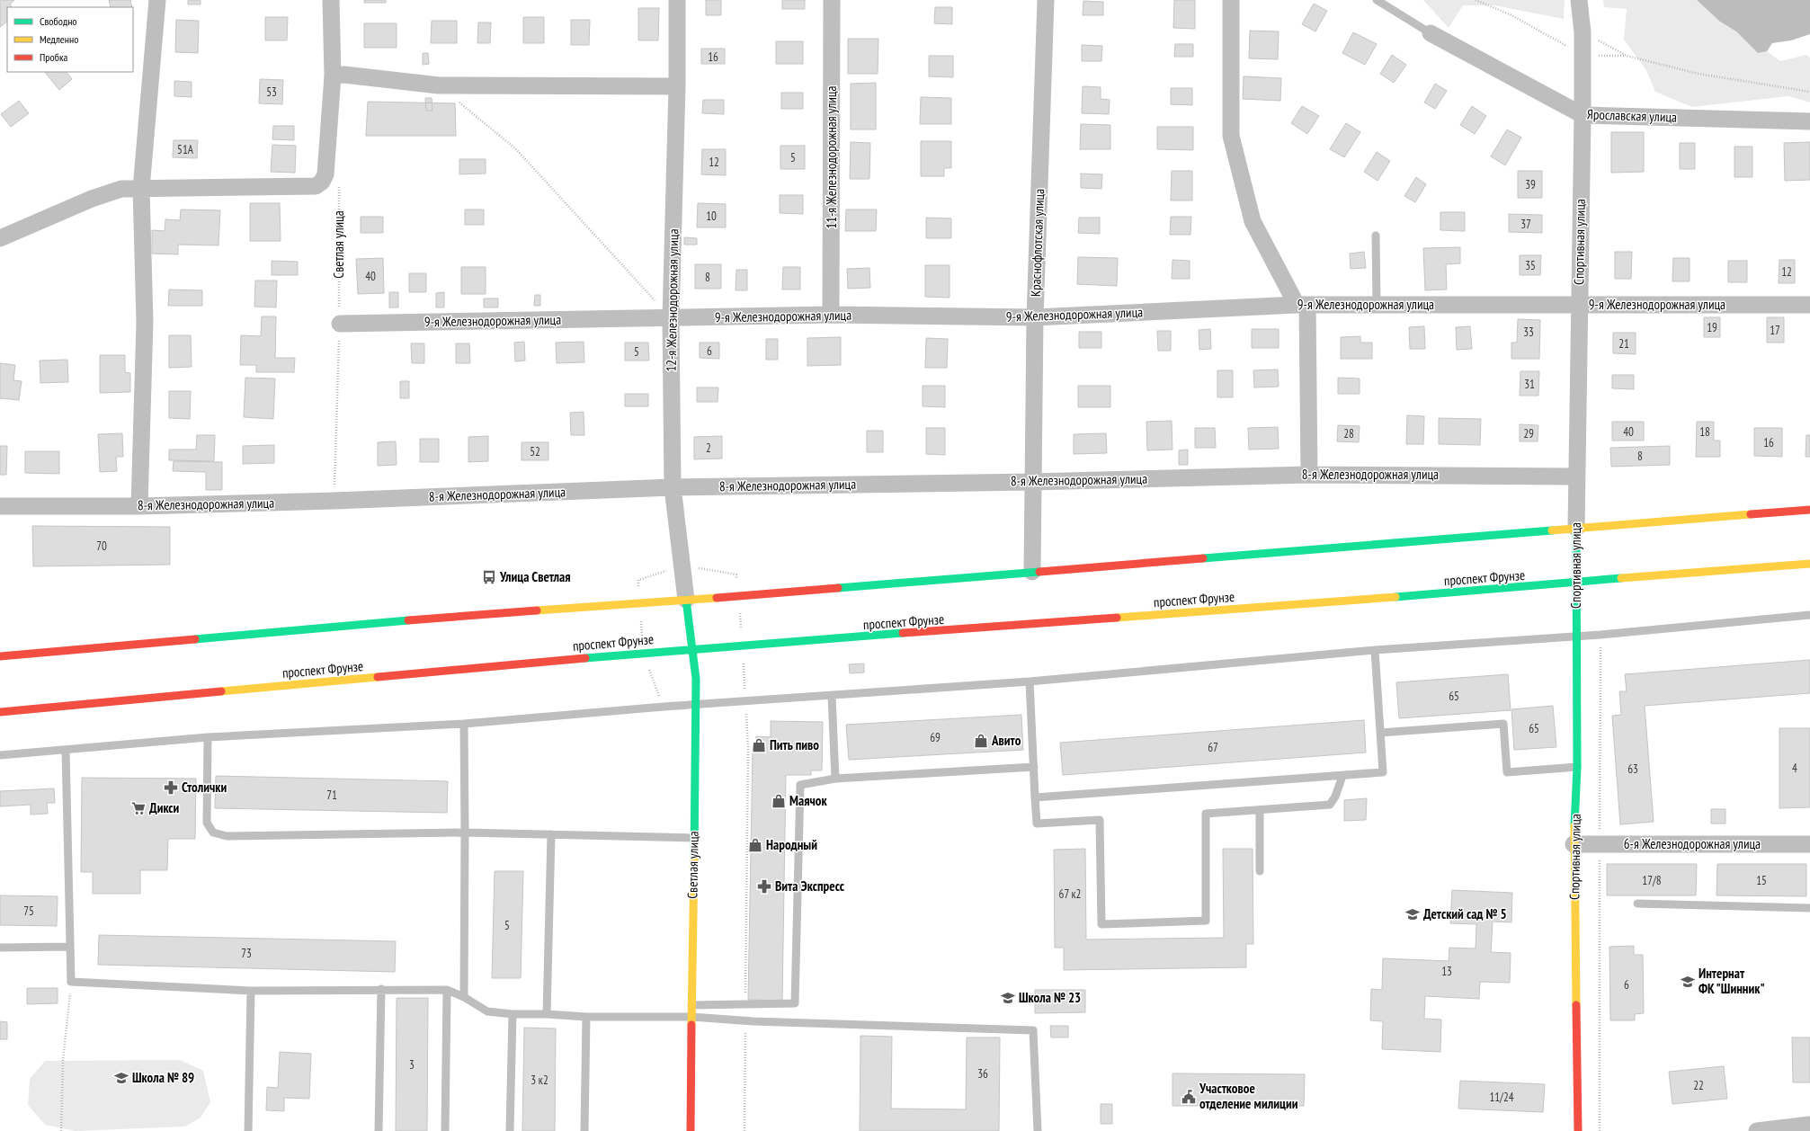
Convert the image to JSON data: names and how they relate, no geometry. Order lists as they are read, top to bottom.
{
  "streets": {
    "main road": ["Спортивная улица", "Светлая улица", "проспект Фрунзе"],
    "street": [
      "Ярославская улица",
      "11-я Железнодорожная улица",
      "Краснофлотская улица",
      "12-я Железнодорожная улица",
      "9-я Железнодорожная улица",
      "8-я Железнодорожная улица",
      "6-я Железнодорожная улица"
    ]
  },
  "crossings": [
    ["Ярославская улица", "Спортивная улица"],
    ["11-я Железнодорожная улица", "9-я Железнодорожная улица"],
    ["Спортивная улица", "9-я Железнодорожная улица"],
    ["Спортивная улица", "8-я Железнодорожная улица"],
    ["Спортивная улица", "проспект Фрунзе"],
    ["Спортивная улица", "6-я Железнодорожная улица"],
    ["Краснофлотская улица", "9-я Железнодорожная улица"],
    ["Краснофлотская улица", "8-я Железнодорожная улица"],
    ["Светлая улица", "12-я Железнодорожная улица"],
    ["Светлая улица", "9-я Железнодорожная улица"],
    ["Светлая улица", "8-я Железнодорожная улица"],
    ["Светлая улица", "проспект Фрунзе"],
    ["12-я Железнодорожная улица", "9-я Железнодорожная улица"],
    ["12-я Железнодорожная улица", "8-я Железнодорожная улица"]
  ],
  "places": {
    "bus stop": ["Улица Светлая"],
    "shop": [
      "Авито",
      "Пить пиво",
      "Маячок",
      "Народный"
    ],
    "pharmacy": ["Столички", "Вита Экспресс"],
    "supermarket": ["Дикси"],
    "school or university": [
      "Детский сад № 5",
      "Интернат ФК \"Шинник\"",
      "Школа № 23",
      "Школа № 89"
    ],
    "public building": ["Участковое отделение милиции"]
  },
  "house_numbers": [
    "16",
    "53",
    "51А",
    "5",
    "12",
    "39",
    "10",
    "37",
    "35",
    "12",
    "40",
    "8",
    "19",
    "17",
    "33",
    "21",
    "6",
    "5",
    "31",
    "40",
    "18",
    "28",
    "29",
    "16",
    "2",
    "52",
    "8",
    "70",
    "65",
    "65",
    "69",
    "67",
    "4",
    "63",
    "71",
    "17/8",
    "15",
    "67 к2",
    "75",
    "5",
    "73",
    "13",
    "6",
    "3",
    "36",
    "3 к2",
    "22",
    "11/24"
  ],
  "legend": ["Свободно", "Медленно", "Пробка"]
}
